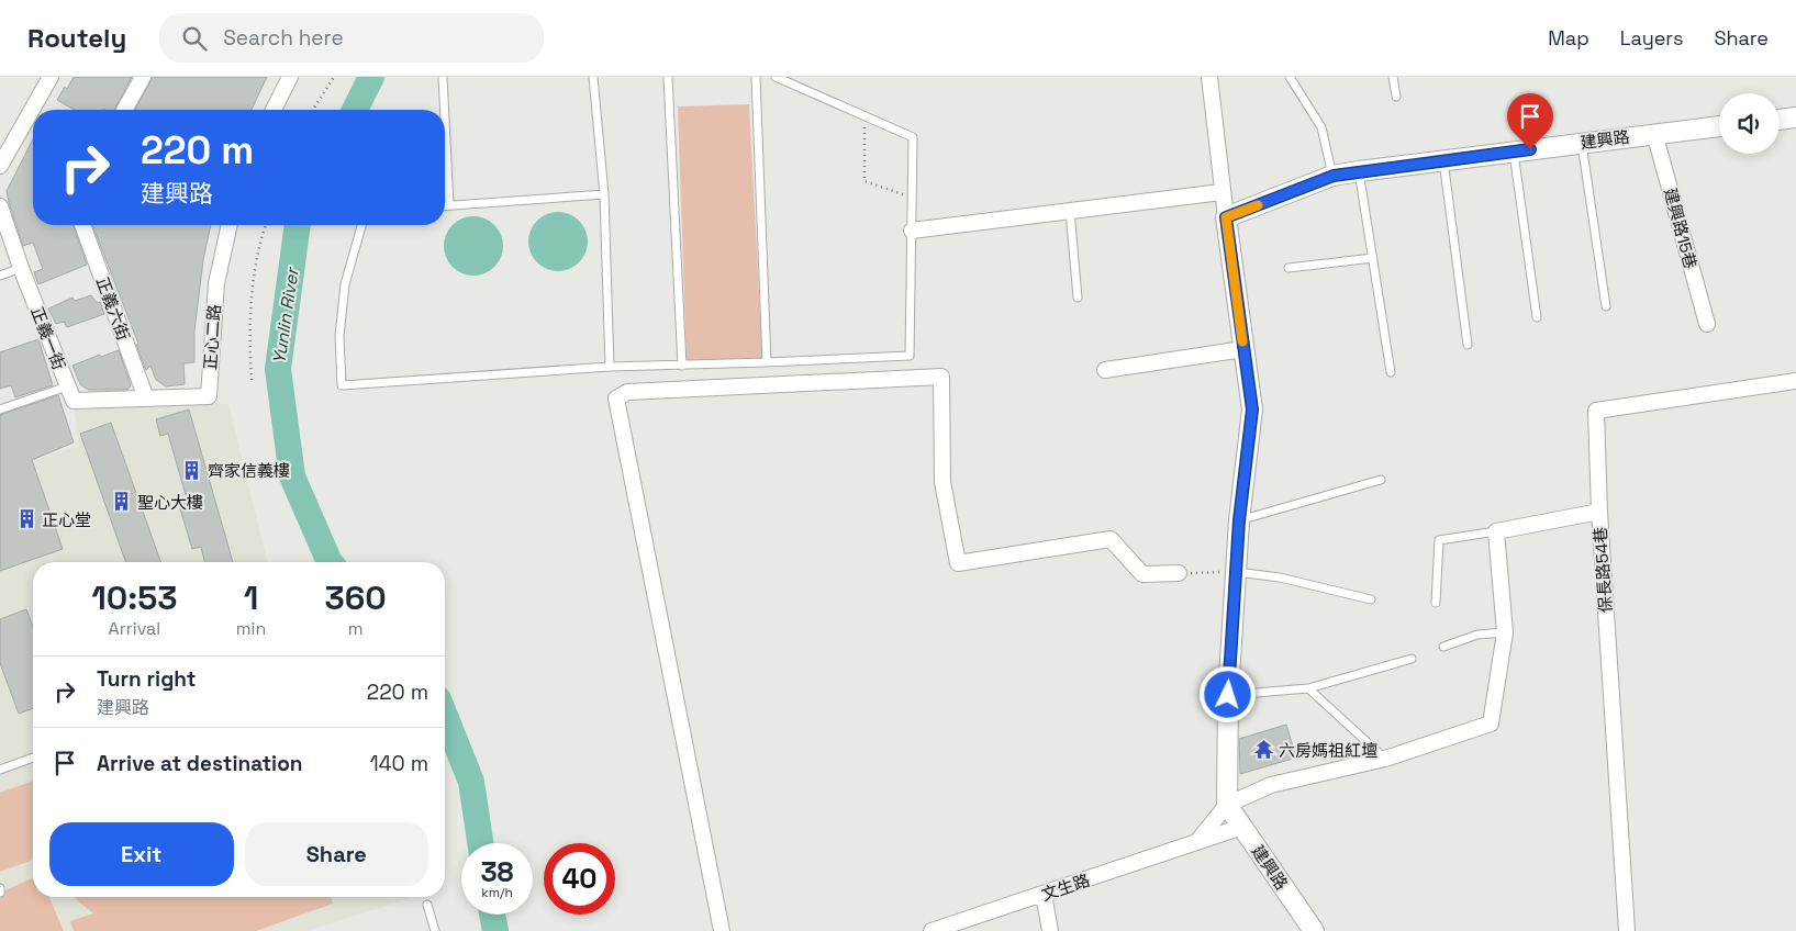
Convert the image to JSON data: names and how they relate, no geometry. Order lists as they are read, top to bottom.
{
  "streets": {
    "street": [
      "建興路",
      "建興路15巷",
      "正義六街",
      "正心二路",
      "正義一街",
      "保長路54巷",
      "文生路"
    ]
  },
  "crossings": [
    ["建興路", "建興路15巷"],
    ["建興路", "文生路"],
    ["正義六街", "正心二路"],
    ["正義六街", "正義一街"],
    ["正心二路", "正義一街"]
  ],
  "water": ["Yunlin River"],
  "places": {
    "building": ["齊家信義樓", "聖心大樓", "正心堂"],
    "temple": ["六房媽祖紅壇"]
  },
  "page": {
    "header": "Routely",
    "search": "Search here",
    "nav": ["Map", "Layers", "Share"],
    "turn": ["220 m", "建興路"],
    "eta": [
      "10:53",
      "Arrival",
      "1",
      "min",
      "360",
      "m"
    ],
    "list": [
      {
        "name": "Turn right",
        "note": "建興路",
        "value": "220 m"
      },
      {
        "name": "Arrive at destination",
        "value": "140 m"
      }
    ],
    "buttons": ["Exit", "Share"],
    "speed": "38 km/h",
    "limit": "40"
  }
}
